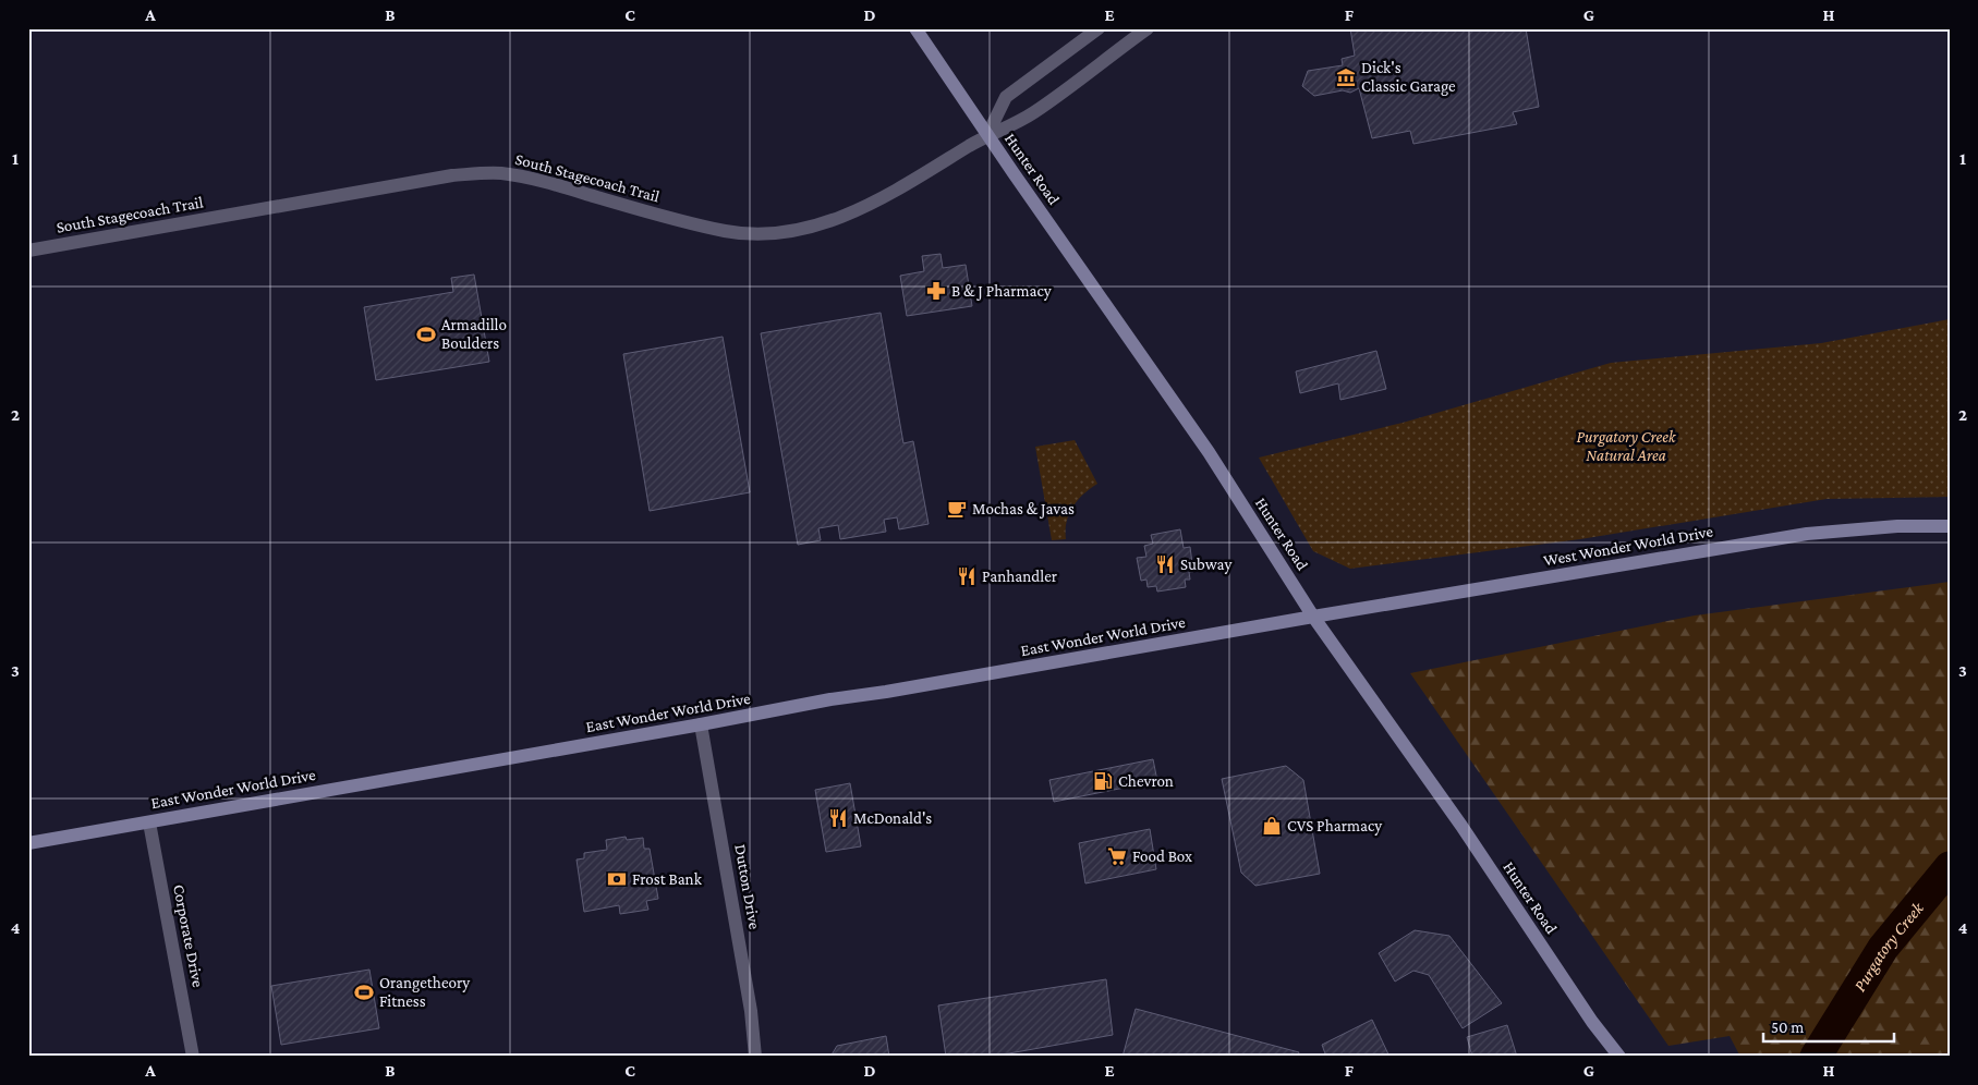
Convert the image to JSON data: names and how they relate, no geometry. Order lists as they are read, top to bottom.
{
  "streets": {
    "main road": ["Hunter Road", "West Wonder World Drive", "East Wonder World Drive"],
    "street": ["South Stagecoach Trail", "Dutton Drive", "Corporate Drive"]
  },
  "crossings": [
    ["Hunter Road", "South Stagecoach Trail"],
    ["Hunter Road", "West Wonder World Drive"],
    ["Hunter Road", "East Wonder World Drive"],
    ["West Wonder World Drive", "East Wonder World Drive"],
    ["East Wonder World Drive", "Dutton Drive"],
    ["East Wonder World Drive", "Corporate Drive"]
  ],
  "water": ["Purgatory Creek"],
  "parks": ["Purgatory Creek Natural Area"],
  "places": {
    "museum": ["Dick's Classic Garage"],
    "pharmacy": ["B & J Pharmacy"],
    "sports": ["Armadillo Boulders", "Orangetheory Fitness"],
    "cafe": ["Mochas & Javas"],
    "restaurant": ["Subway", "Panhandler", "McDonald's"],
    "fuel station": ["Chevron"],
    "shop": ["CVS Pharmacy"],
    "supermarket": ["Food Box"],
    "bank": ["Frost Bank"]
  },
  "scale_bar": "50 m",
  "grid": {
    "columns": [
      "A",
      "B",
      "C",
      "D",
      "E",
      "F",
      "G",
      "H"
    ],
    "rows": [
      "1",
      "2",
      "3",
      "4"
    ]
  }
}
